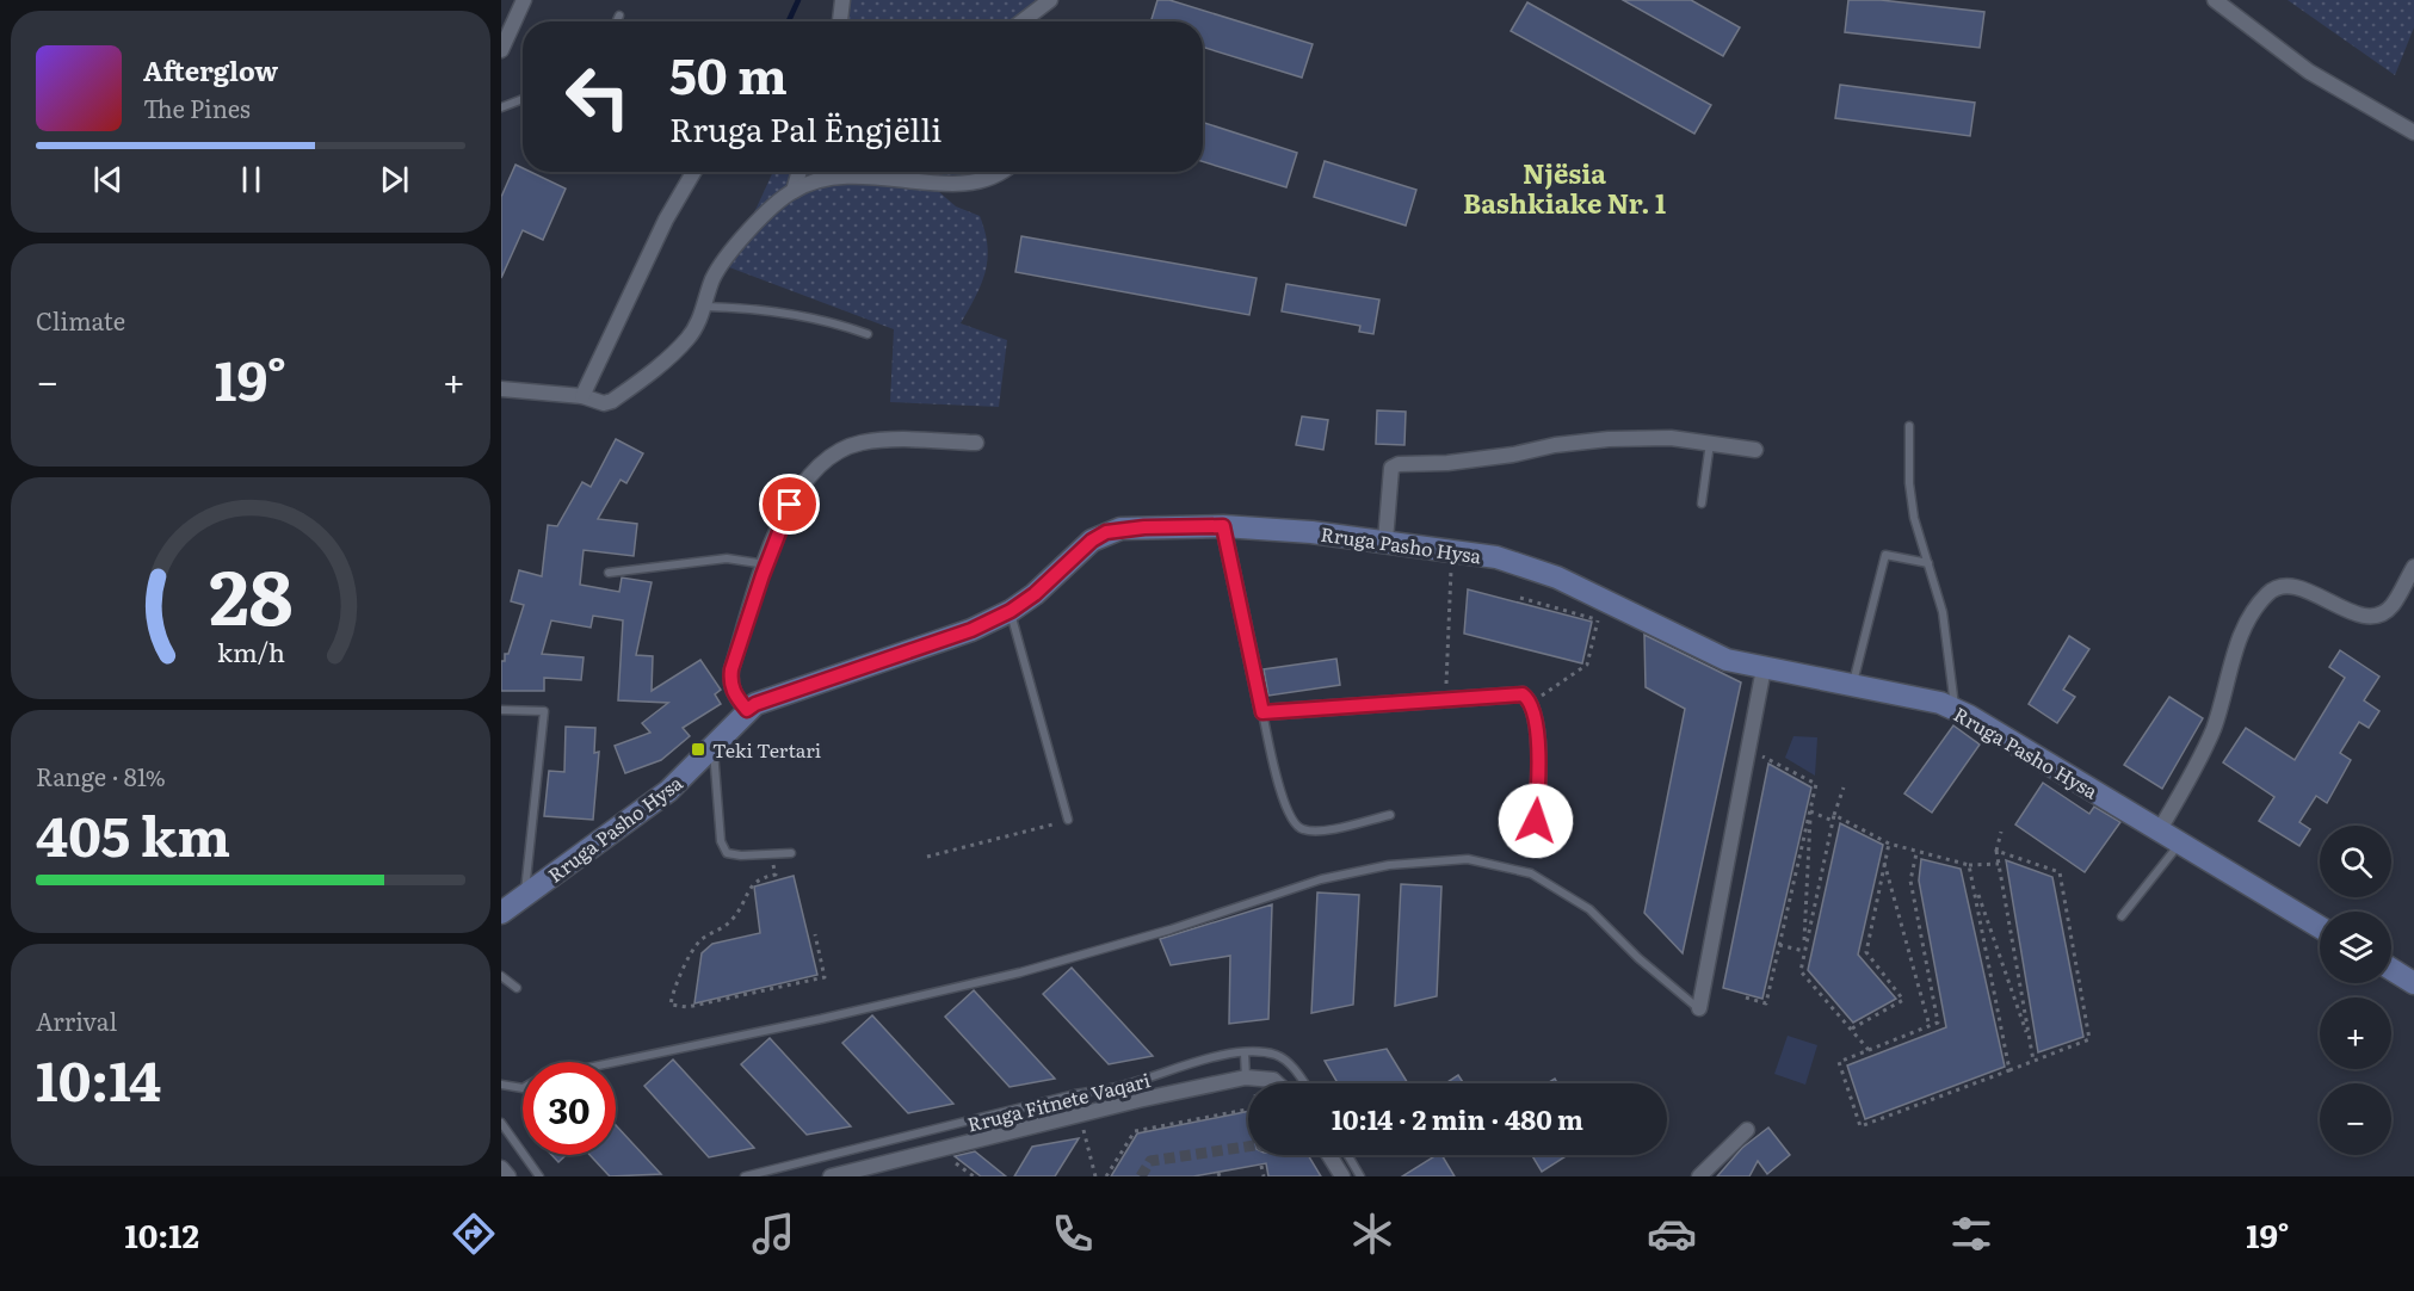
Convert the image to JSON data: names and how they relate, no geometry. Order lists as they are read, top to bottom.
{
  "streets": {
    "main road": ["Rruga Pasho Hysa"],
    "street": ["Rruga Fitnete Vaqari"]
  },
  "districts": ["Njësia Bashkiake Nr. 1"],
  "places": {
    "transit": ["Teki Tertari"]
  },
  "page": {
    "turn": ["50 m", "Rruga Pal Ëngjëlli"],
    "song": ["Afterglow", "The Pines"],
    "tile": [
      "Climate",
      ["Range · 81%", "405 km"],
      ["Arrival", "10:14"]
    ],
    "heat": ["−", "19°", "+"],
    "map_buttons": ["+", "−"],
    "limit": "30",
    "trip": "10:14 · 2 min · 480 m",
    "tabs": ["10:12", "19°"],
    "gauge": ["28", "km/h"]
  }
}
